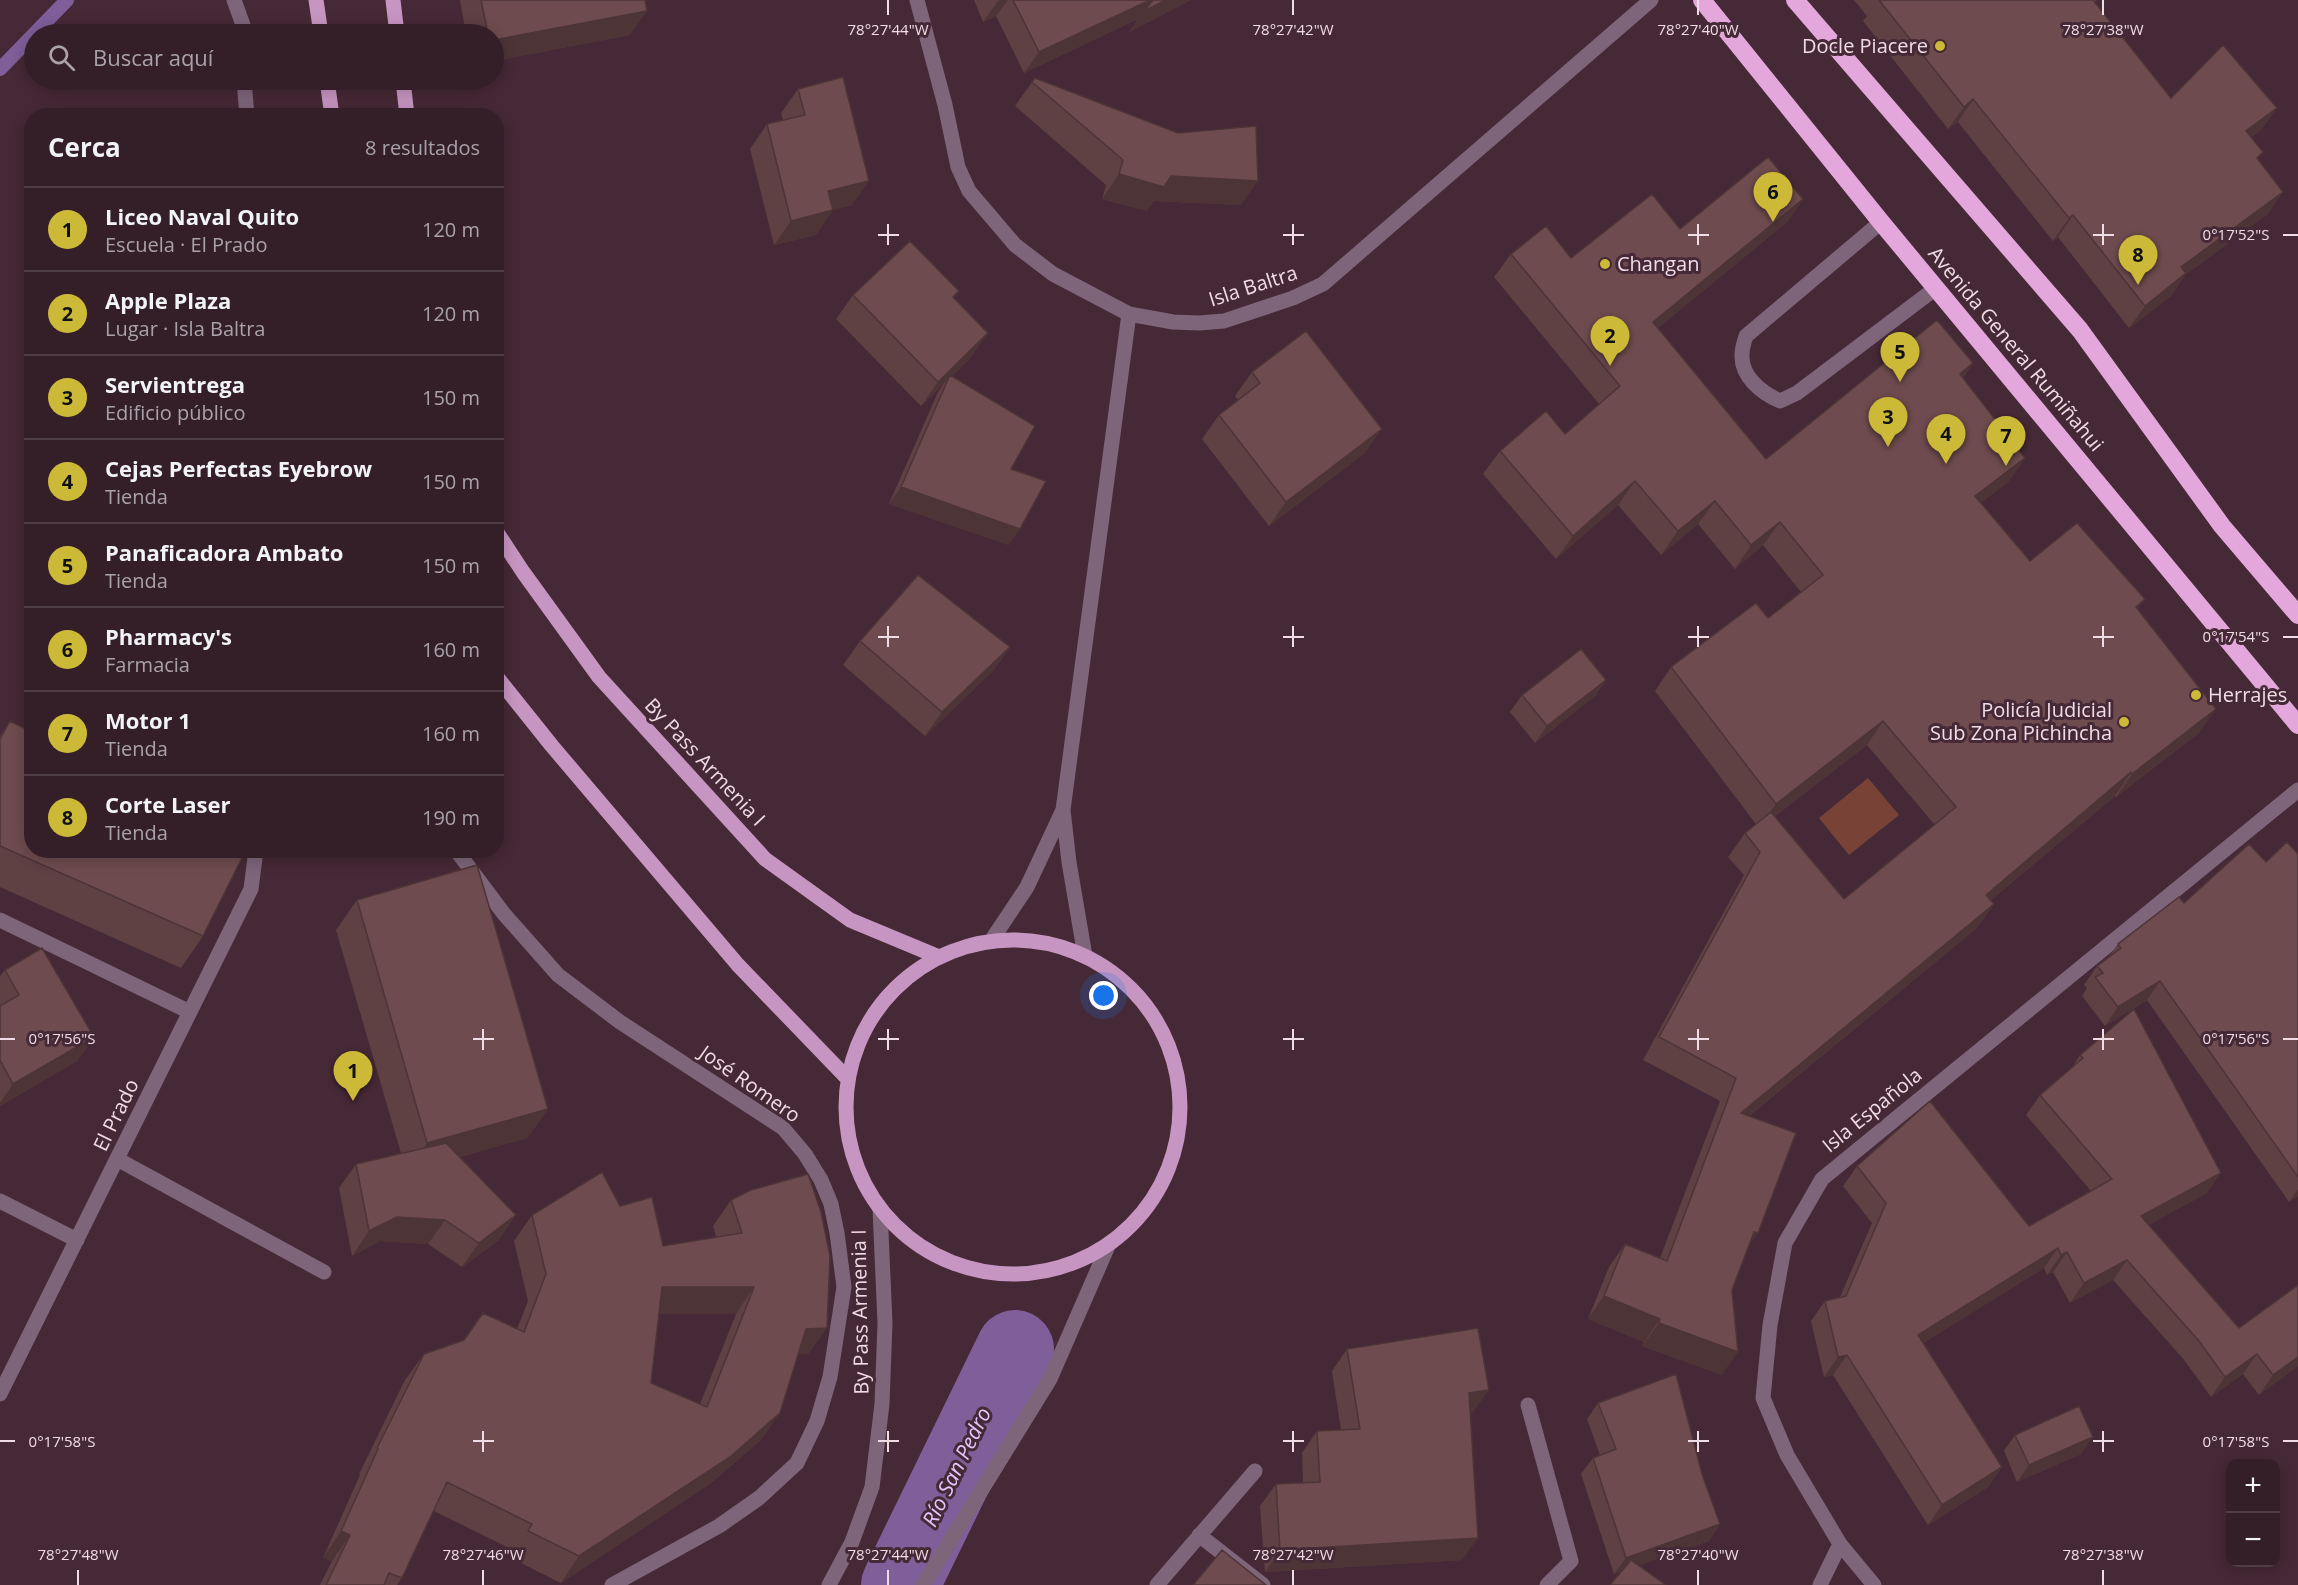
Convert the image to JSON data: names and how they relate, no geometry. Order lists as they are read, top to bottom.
{
  "streets": {
    "highway": ["Avenida General Rumiñahui"],
    "main road": ["By Pass Armenia I"],
    "street": [
      "Isla Baltra",
      "José Romero",
      "Isla Española",
      "El Prado"
    ]
  },
  "water": ["Río San Pedro"],
  "places": [
    "Docle Piacere",
    "Changan",
    "Herrajes",
    "Policía Judicial Sub Zona Pichincha"
  ],
  "page": {
    "search": "Buscar aquí",
    "heading": ["Cerca", "8 resultados"],
    "pins": [
      "6",
      "8",
      "2",
      "5",
      "3",
      "4",
      "7",
      "1"
    ],
    "list": [
      {
        "mark": "1",
        "name": "Liceo Naval Quito",
        "note": "Escuela · El Prado",
        "value": "120 m"
      },
      {
        "mark": "2",
        "name": "Apple Plaza",
        "note": "Lugar · Isla Baltra",
        "value": "120 m"
      },
      {
        "mark": "3",
        "name": "Servientrega",
        "note": "Edificio público",
        "value": "150 m"
      },
      {
        "mark": "4",
        "name": "Cejas Perfectas Eyebrow",
        "note": "Tienda",
        "value": "150 m"
      },
      {
        "mark": "5",
        "name": "Panaficadora Ambato",
        "note": "Tienda",
        "value": "150 m"
      },
      {
        "mark": "6",
        "name": "Pharmacy's",
        "note": "Farmacia",
        "value": "160 m"
      },
      {
        "mark": "7",
        "name": "Motor 1",
        "note": "Tienda",
        "value": "160 m"
      },
      {
        "mark": "8",
        "name": "Corte Laser",
        "note": "Tienda",
        "value": "190 m"
      }
    ],
    "map_buttons": ["+", "−"]
  },
  "coordinates": [
    "78°27'44\"W",
    "78°27'42\"W",
    "78°27'40\"W",
    "78°27'38\"W",
    "0°17'52\"S",
    "0°17'54\"S",
    "0°17'56\"S",
    "0°17'58\"S",
    "78°27'48\"W",
    "78°27'46\"W"
  ]
}
